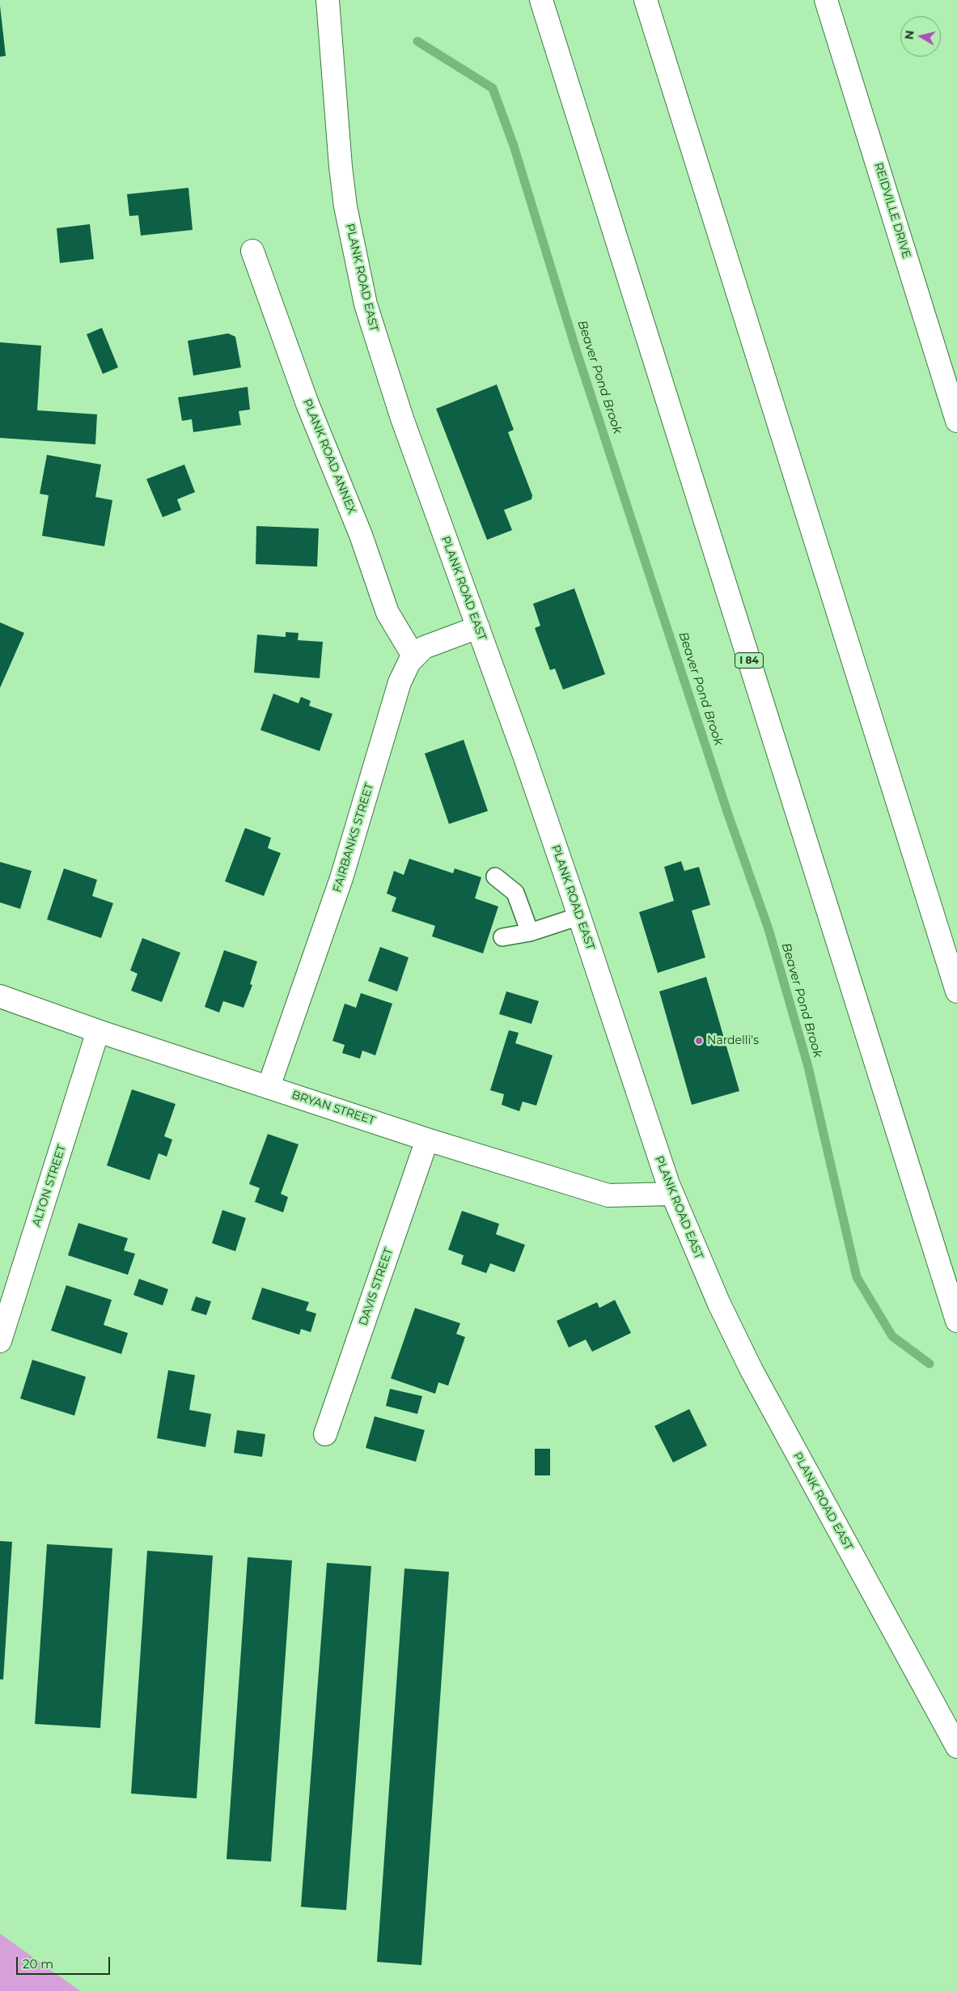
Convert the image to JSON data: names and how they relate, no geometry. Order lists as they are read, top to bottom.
{
  "streets": {
    "main road": [
      "REIDVILLE DRIVE",
      "PLANK ROAD EAST",
      "PLANK ROAD ANNEX",
      "I 84",
      "FAIRBANKS STREET",
      "BRYAN STREET",
      "ALTON STREET",
      "DAVIS STREET"
    ]
  },
  "crossings": [
    ["PLANK ROAD EAST", "FAIRBANKS STREET"],
    ["PLANK ROAD EAST", "BRYAN STREET"],
    ["PLANK ROAD ANNEX", "FAIRBANKS STREET"],
    ["FAIRBANKS STREET", "BRYAN STREET"],
    ["BRYAN STREET", "ALTON STREET"],
    ["BRYAN STREET", "DAVIS STREET"]
  ],
  "water": ["Beaver Pond Brook"],
  "places": ["Nardelli's"],
  "scale_bar": "20 m",
  "north": "left"
}
